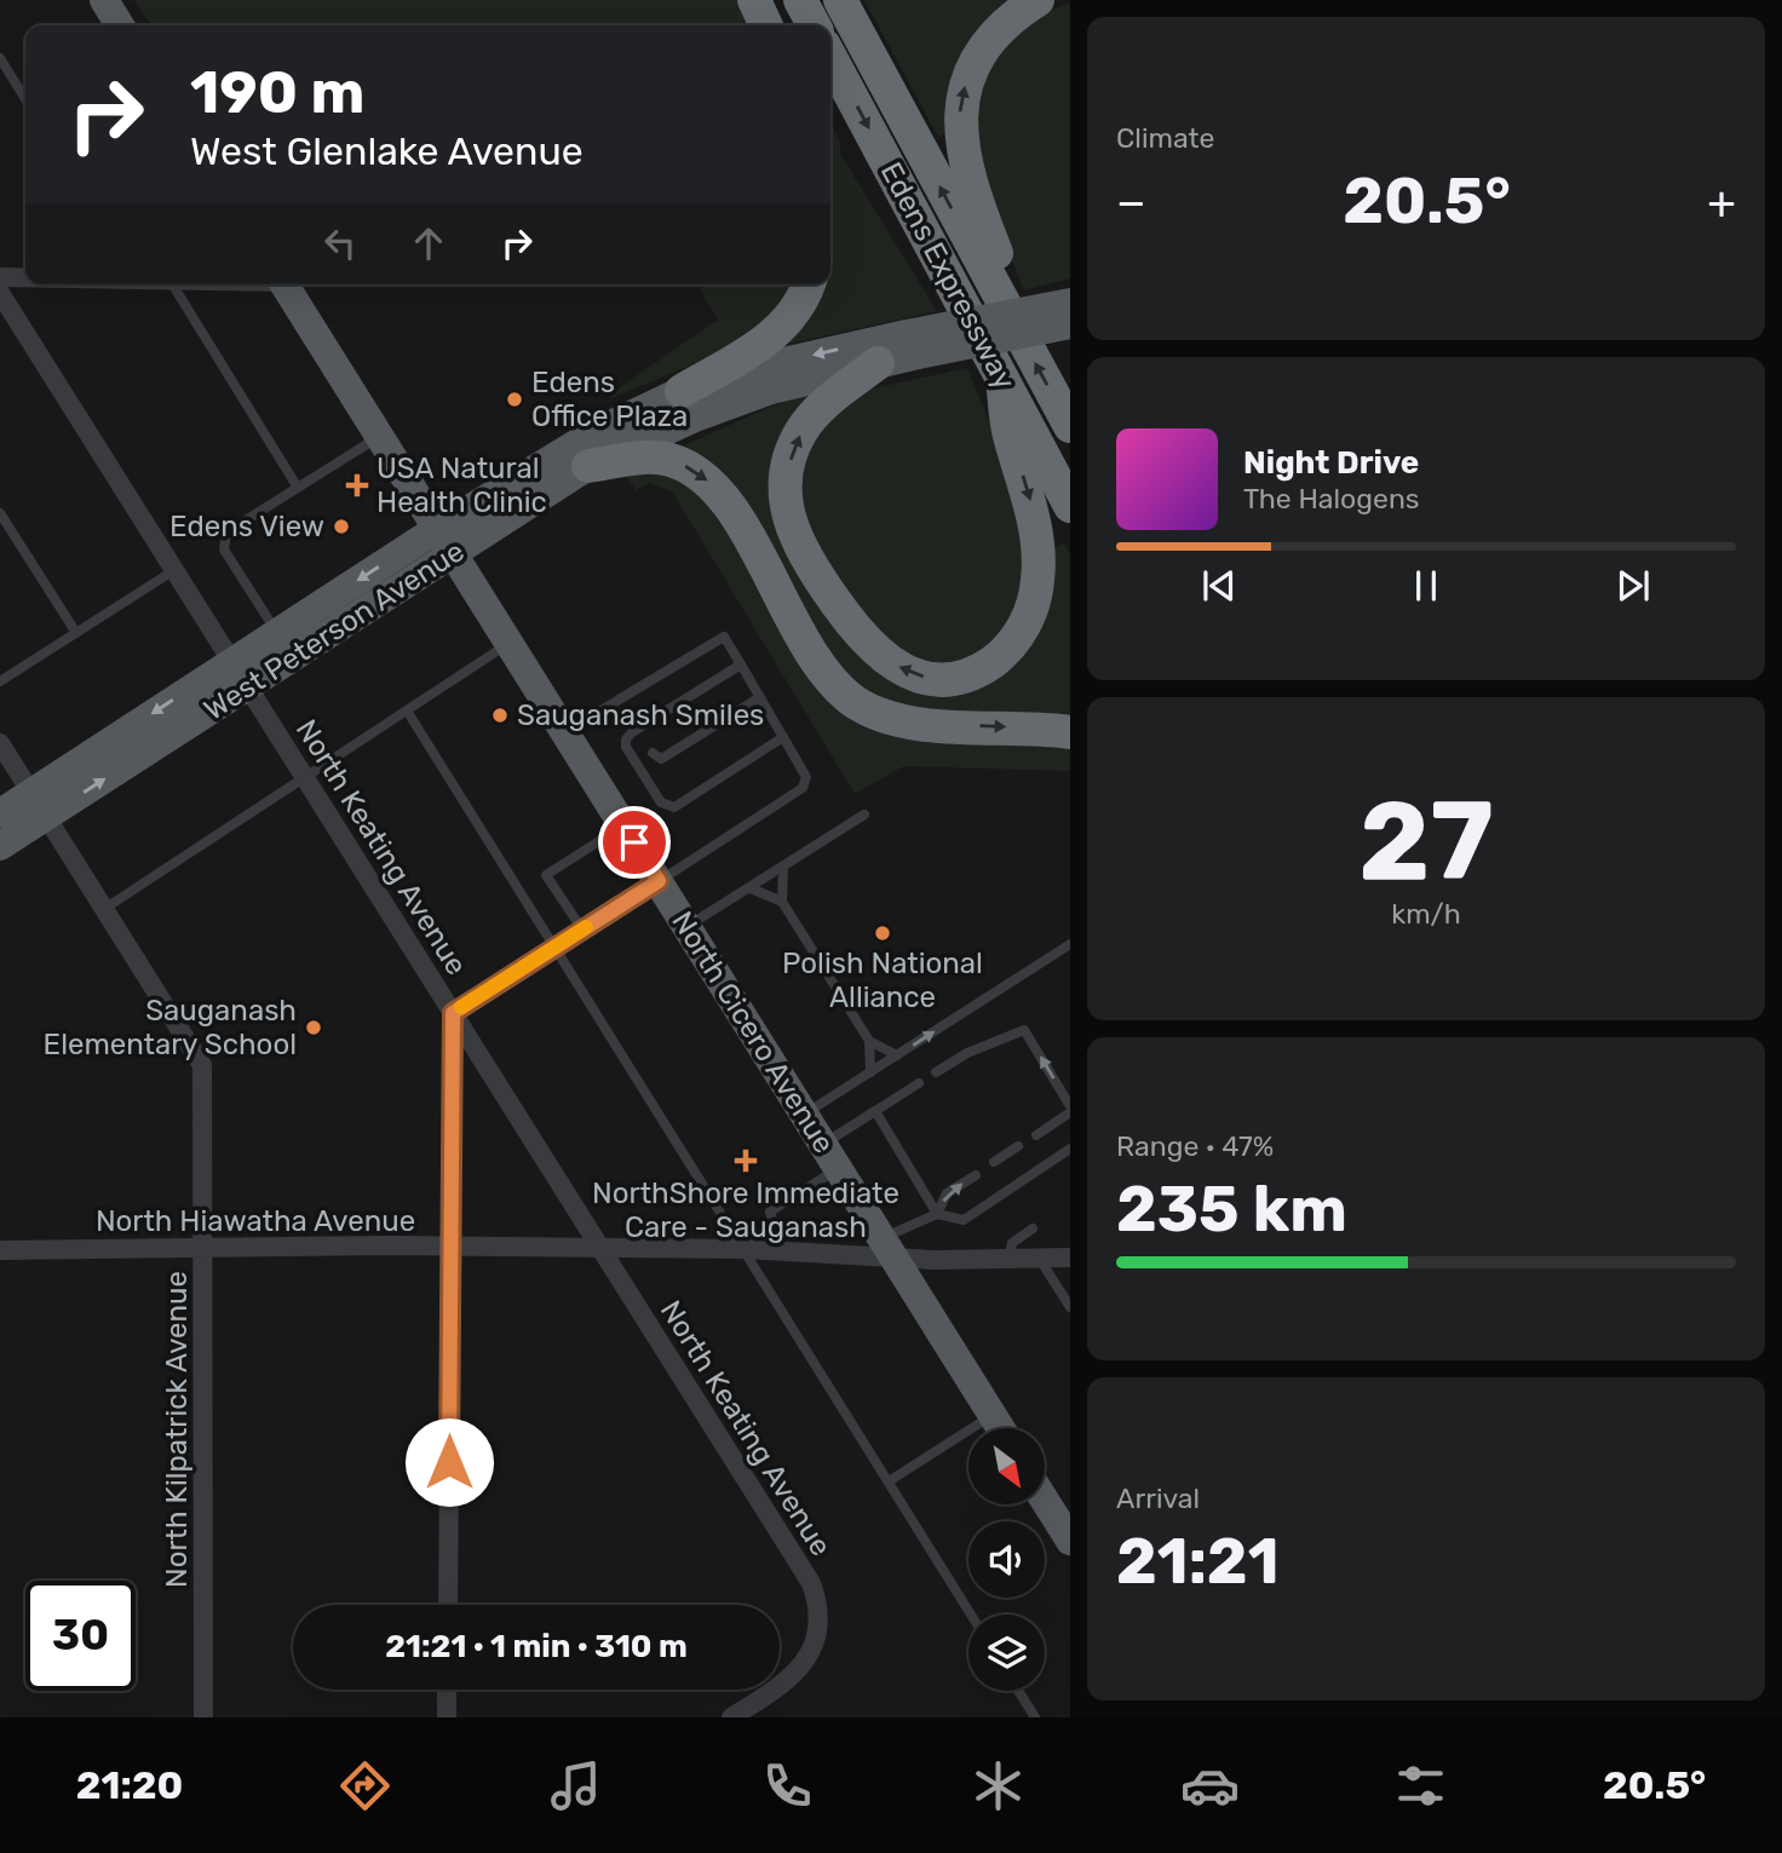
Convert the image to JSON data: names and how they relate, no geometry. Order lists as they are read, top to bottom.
{
  "streets": {
    "highway": ["Edens Expressway"],
    "main road": ["West Peterson Avenue", "North Cicero Avenue"],
    "street": ["North Keating Avenue", "North Hiawatha Avenue", "North Kilpatrick Avenue"]
  },
  "crossings": [
    ["West Peterson Avenue", "North Keating Avenue"],
    ["West Peterson Avenue", "North Cicero Avenue"],
    ["West Peterson Avenue", "North Kilpatrick Avenue"],
    ["North Keating Avenue", "North Hiawatha Avenue"],
    ["North Cicero Avenue", "North Hiawatha Avenue"],
    ["North Hiawatha Avenue", "North Kilpatrick Avenue"]
  ],
  "places": {
    "other": [
      "Edens Office Plaza",
      "Edens View",
      "Sauganash Smiles",
      "Polish National Alliance",
      "Sauganash Elementary School"
    ],
    "health": ["USA Natural Health Clinic", "NorthShore Immediate Care - Sauganash"]
  },
  "north": "bottom right",
  "page": {
    "tile": [
      "Climate",
      ["27", "km/h"],
      ["Range · 47%", "235 km"],
      ["Arrival", "21:21"]
    ],
    "turn": ["190 m", "West Glenlake Avenue"],
    "heat": ["−", "20.5°", "+"],
    "song": ["Night Drive", "The Halogens"],
    "limit": "30",
    "trip": "21:21 · 1 min · 310 m",
    "tabs": ["21:20", "20.5°"]
  }
}
